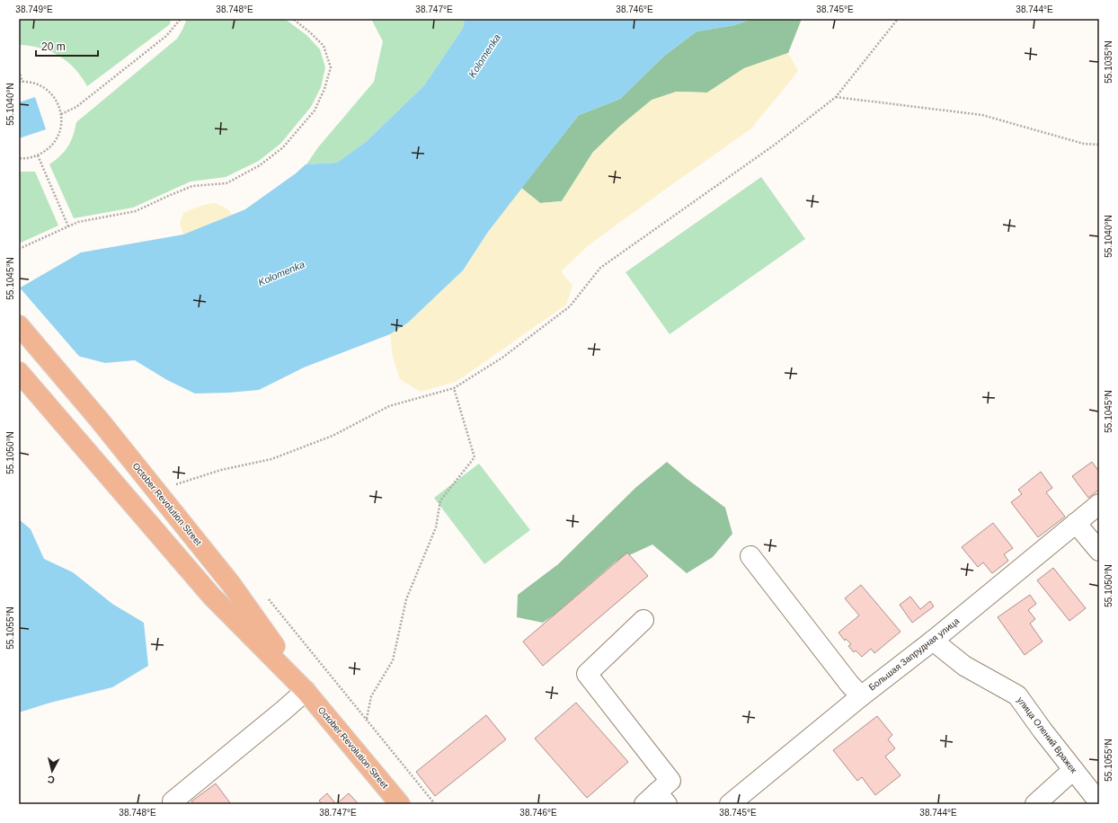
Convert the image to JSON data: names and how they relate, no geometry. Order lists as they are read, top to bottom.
{
  "streets": {
    "main road": ["October Revolution Street"],
    "street": ["Большая Запрудная улица", "улица Олений Вражек"]
  },
  "crossings": [
    ["Большая Запрудная улица", "улица Олений Вражек"]
  ],
  "water": ["Kolomenka"],
  "scale_bar": "20 m",
  "north": "bottom",
  "coordinates": [
    "38.749°E",
    "38.748°E",
    "38.747°E",
    "38.746°E",
    "38.745°E",
    "38.744°E",
    "55.1035°N",
    "55.1040°N",
    "55.1045°N",
    "55.1050°N",
    "55.1055°N"
  ]
}
